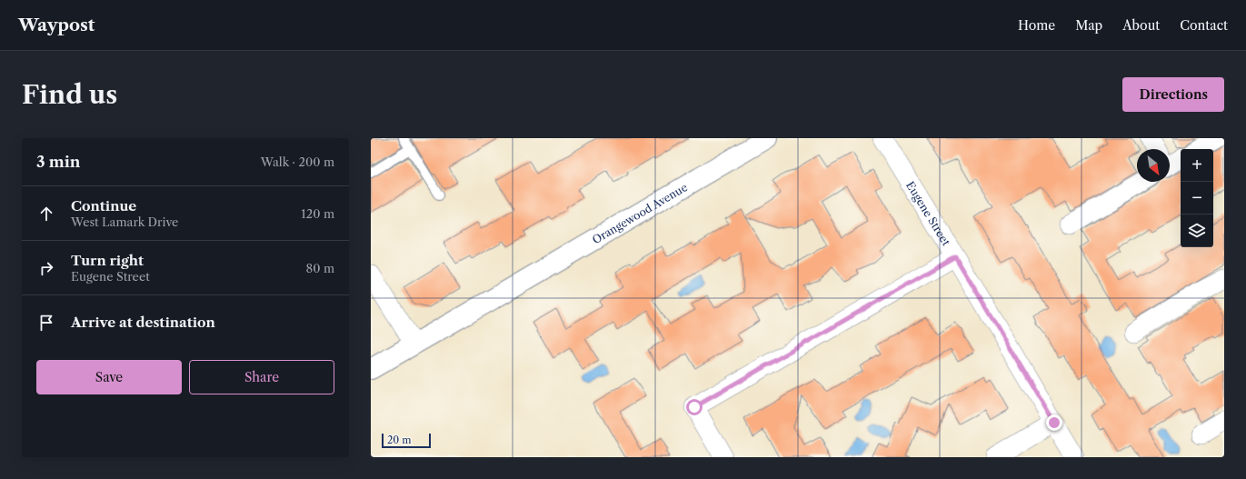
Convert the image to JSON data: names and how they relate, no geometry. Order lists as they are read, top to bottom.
{
  "streets": {
    "main road": ["Orangewood Avenue"],
    "street": ["Eugene Street"]
  },
  "scale_bar": "20 m",
  "north": "bottom right",
  "page": {
    "header": "Waypost",
    "nav": [
      "Home",
      "Map",
      "About",
      "Contact"
    ],
    "buttons": [
      "Directions",
      ["Save", "Share"]
    ],
    "title": "Find us",
    "heading": ["3 min", "Walk · 200 m"],
    "map_buttons": ["+", "−"],
    "list": [
      ["Continue", "West Lamark Drive", "120 m"],
      ["Turn right", "Eugene Street", "80 m"],
      "Arrive at destination"
    ],
    "scale": "20 m"
  }
}
